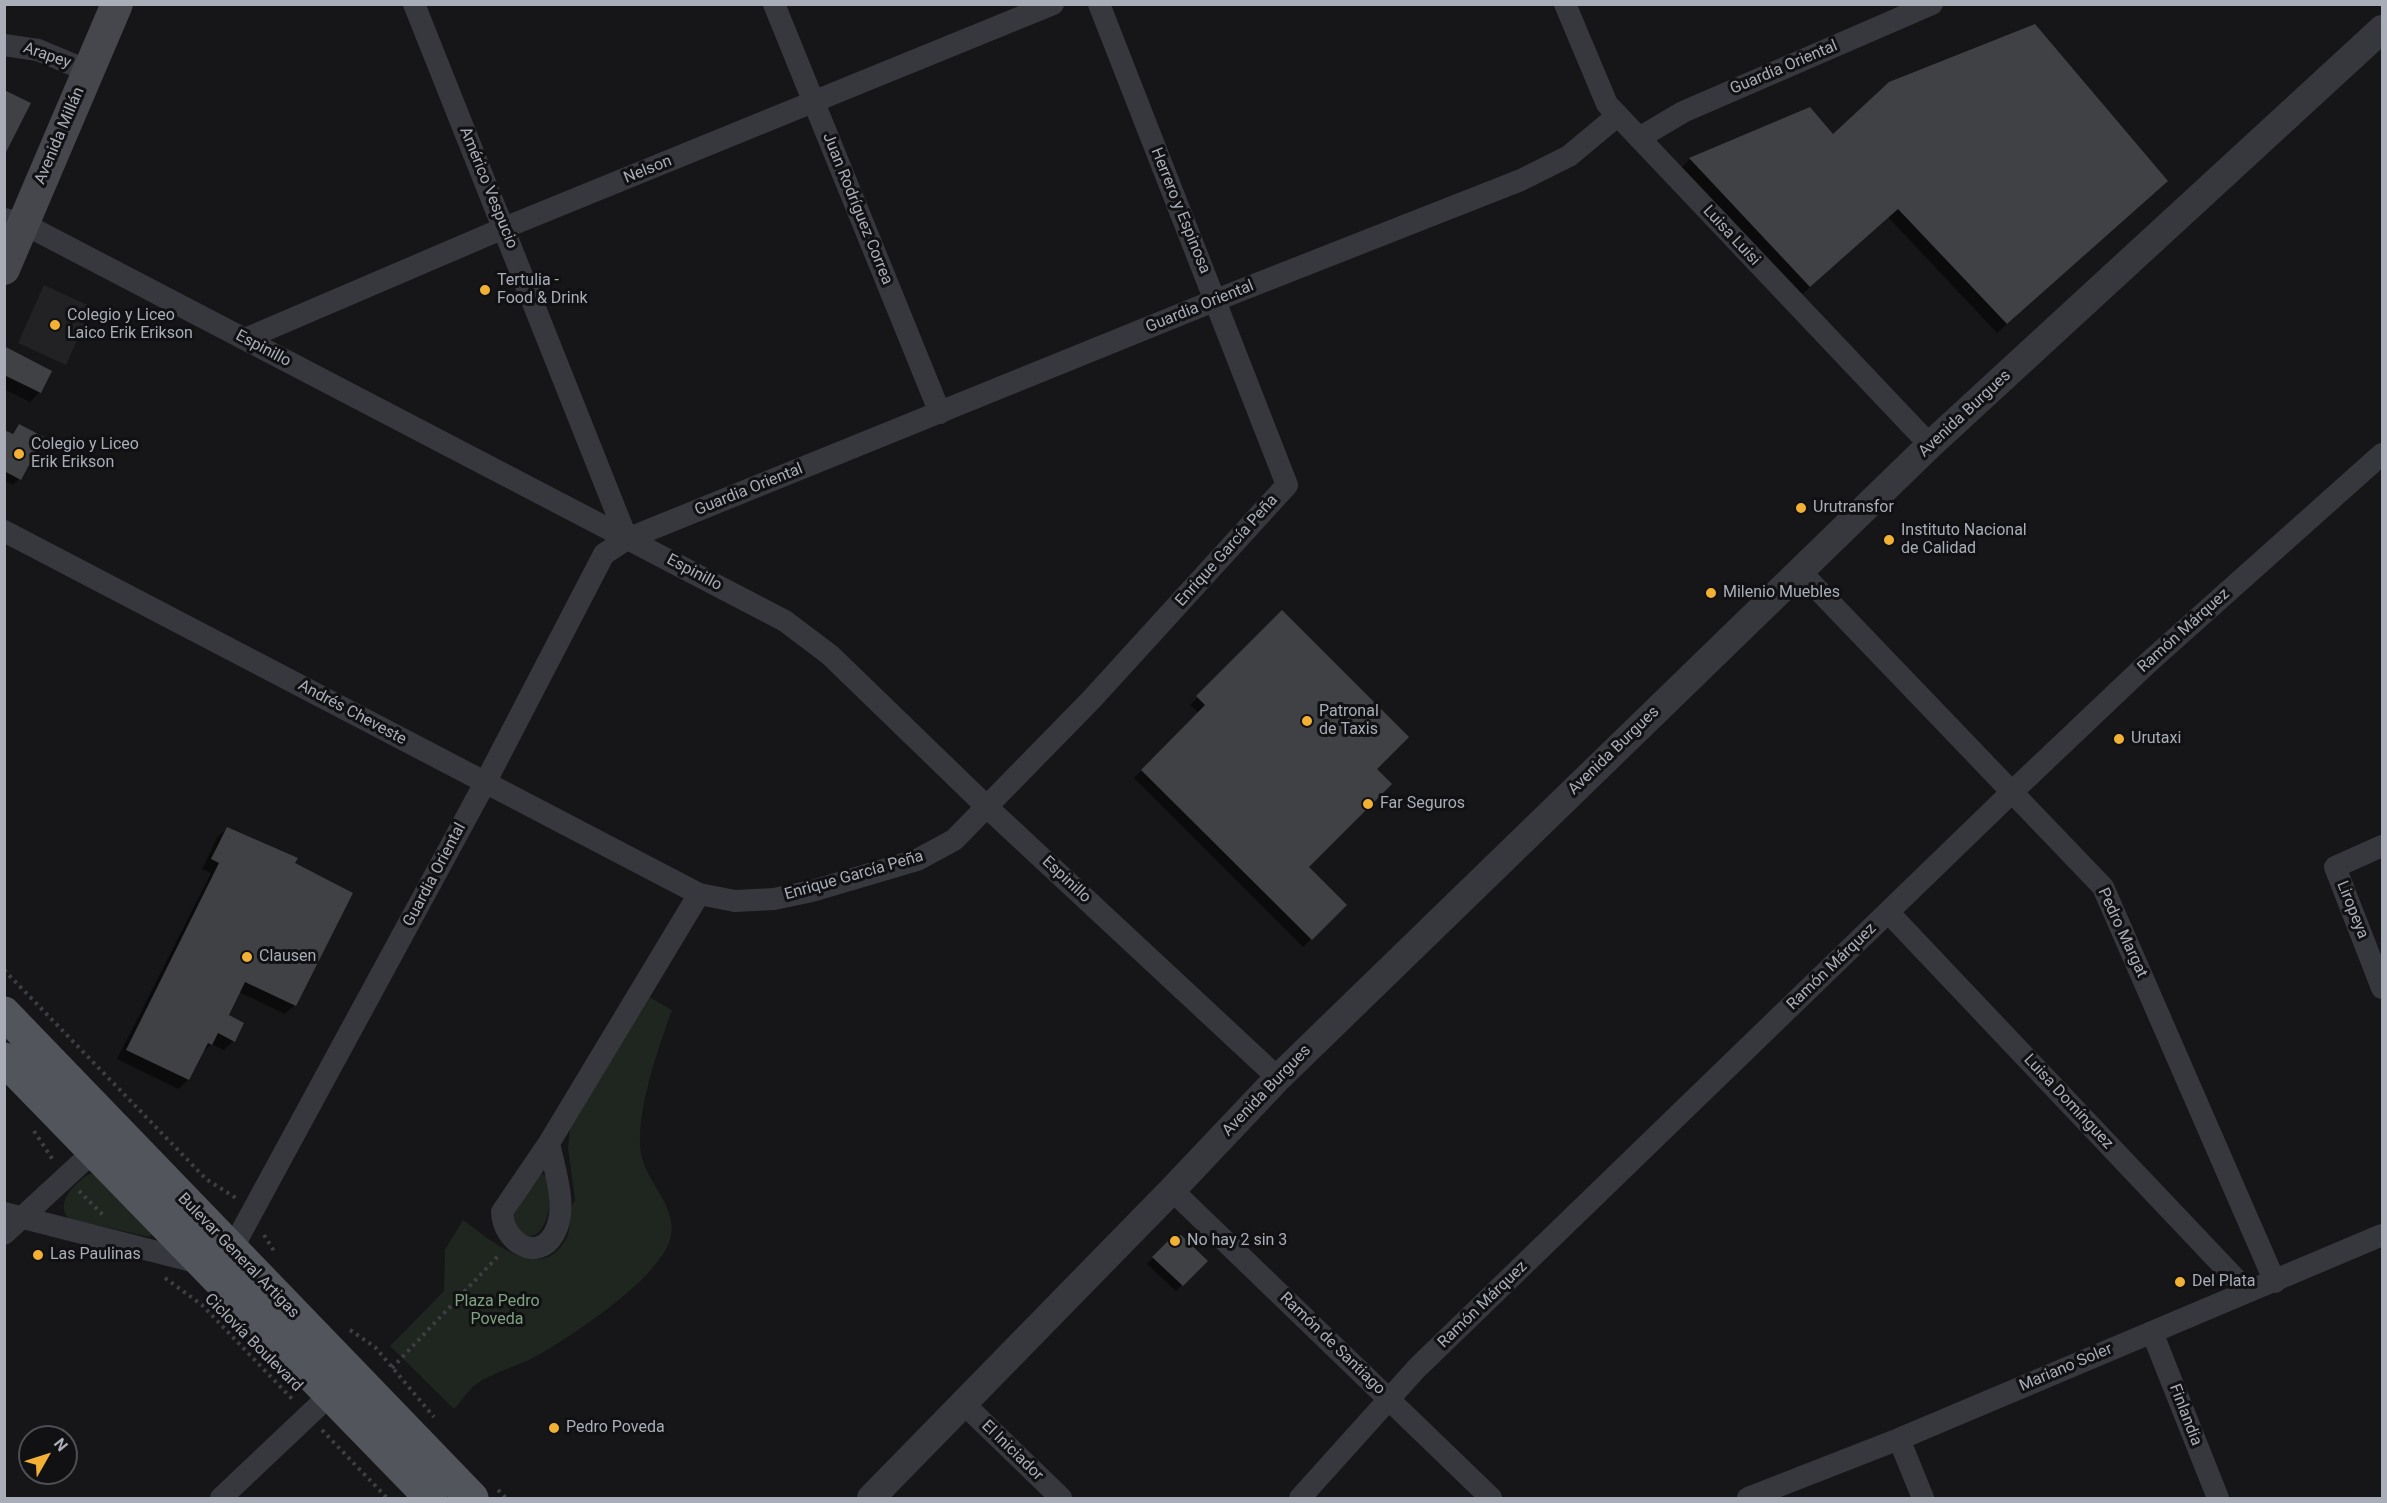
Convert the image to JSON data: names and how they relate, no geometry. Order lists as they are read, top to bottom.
{
  "streets": {
    "main road": ["Avenida Millán", "Bulevar General Artigas"],
    "street": [
      "Arapey",
      "Guardia Oriental",
      "Nelson",
      "Américo Vespucio",
      "Juan Rodríguez Correa",
      "Herrero y Espinosa",
      "Luisa Luisi",
      "Espinillo",
      "Avenida Burgues",
      "Enrique García Peña",
      "Ramón Márquez",
      "Andrés Cheveste",
      "Liropeya",
      "Pedro Margat",
      "Luisa Domínguez",
      "Ramón de Santiago",
      "Mariano Soler",
      "Finlandia",
      "El Iniciador"
    ],
    "path": ["Ciclovía Boulevard"]
  },
  "crossings": [
    ["Arapey", "Avenida Millán"],
    ["Guardia Oriental", "Américo Vespucio"],
    ["Guardia Oriental", "Juan Rodríguez Correa"],
    ["Guardia Oriental", "Herrero y Espinosa"],
    ["Guardia Oriental", "Luisa Luisi"],
    ["Guardia Oriental", "Espinillo"],
    ["Guardia Oriental", "Andrés Cheveste"],
    ["Guardia Oriental", "Bulevar General Artigas"],
    ["Avenida Millán", "Espinillo"],
    ["Nelson", "Américo Vespucio"],
    ["Nelson", "Juan Rodríguez Correa"],
    ["Nelson", "Espinillo"],
    ["Américo Vespucio", "Espinillo"],
    ["Herrero y Espinosa", "Enrique García Peña"],
    ["Luisa Luisi", "Avenida Burgues"],
    ["Espinillo", "Avenida Burgues"],
    ["Espinillo", "Enrique García Peña"],
    ["Avenida Burgues", "Pedro Margat"],
    ["Avenida Burgues", "Ramón de Santiago"],
    ["Avenida Burgues", "El Iniciador"],
    ["Enrique García Peña", "Andrés Cheveste"],
    ["Ramón Márquez", "Pedro Margat"],
    ["Ramón Márquez", "Luisa Domínguez"],
    ["Ramón Márquez", "Ramón de Santiago"],
    ["Pedro Margat", "Mariano Soler"],
    ["Luisa Domínguez", "Mariano Soler"],
    ["Bulevar General Artigas", "Ciclovía Boulevard"],
    ["Mariano Soler", "Finlandia"]
  ],
  "parks": ["Plaza Pedro Poveda"],
  "places": [
    "Tertulia - Food & Drink",
    "Colegio y Liceo Laico Erik Erikson",
    "Colegio y Liceo Erik Erikson",
    "Urutransfor",
    "Instituto Nacional de Calidad",
    "Milenio Muebles",
    "Patronal de Taxis",
    "Urutaxi",
    "Far Seguros",
    "Clausen",
    "No hay 2 sin 3",
    "Las Paulinas",
    "Del Plata",
    "Pedro Poveda"
  ],
  "north": "top right"
}
